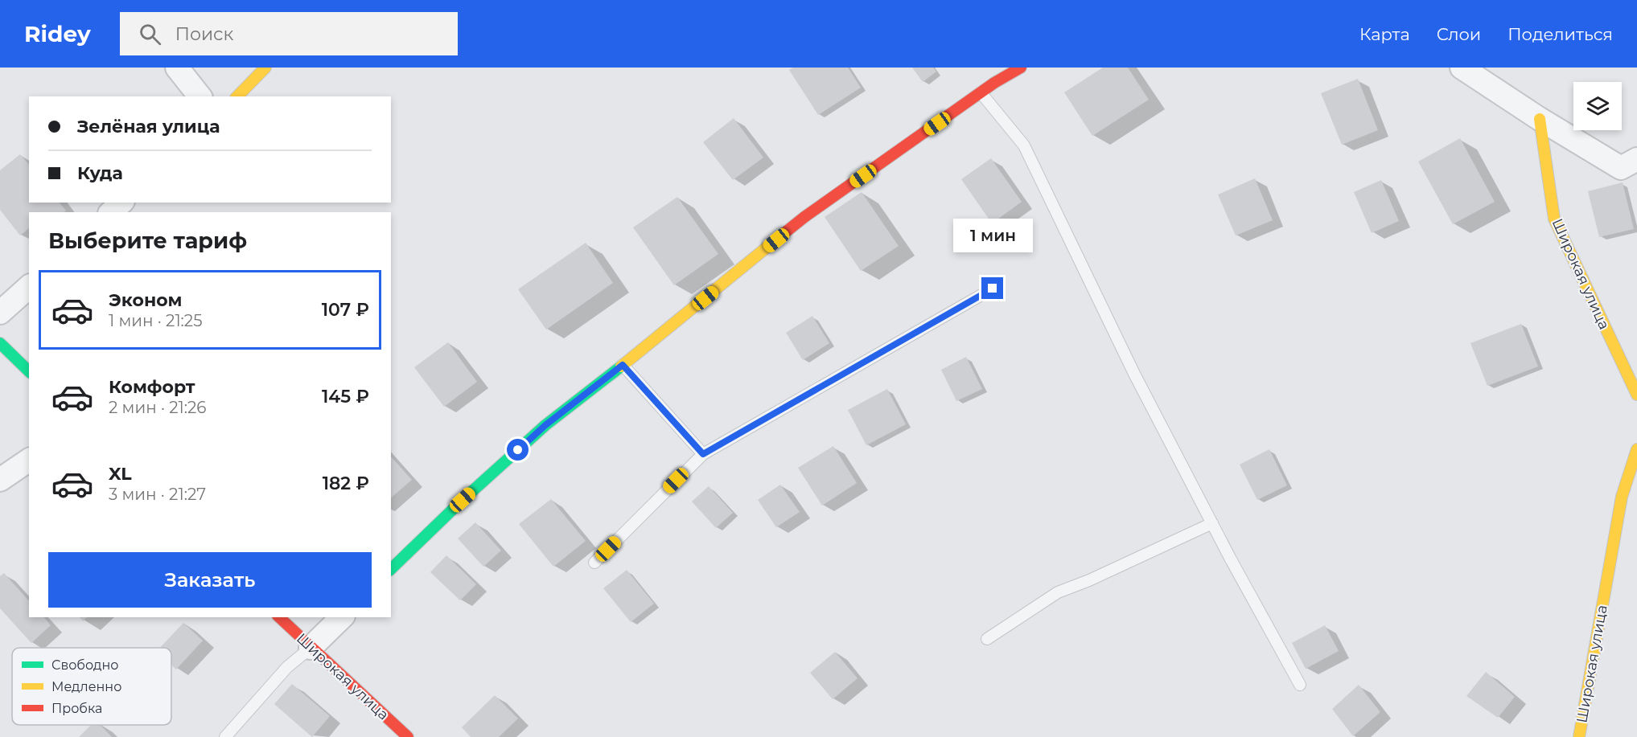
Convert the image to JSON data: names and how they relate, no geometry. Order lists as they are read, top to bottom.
{
  "streets": {
    "street": ["Широкая улица"]
  },
  "legend": ["Свободно", "Медленно", "Пробка"],
  "page": {
    "header": "Ridey",
    "search": "Поиск",
    "nav": ["Карта", "Слои", "Поделиться"],
    "banner": ["Зелёная улица", "Куда"],
    "heading": "Выберите тариф",
    "bubble": "1 мин",
    "list": [
      {
        "name": "Эконом",
        "note": "1 мин · 21:25",
        "value": "107 ₽"
      },
      {
        "name": "Комфорт",
        "note": "2 мин · 21:26",
        "value": "145 ₽"
      },
      {
        "name": "XL",
        "note": "3 мин · 21:27",
        "value": "182 ₽"
      }
    ],
    "buttons": "Заказать"
  }
}
